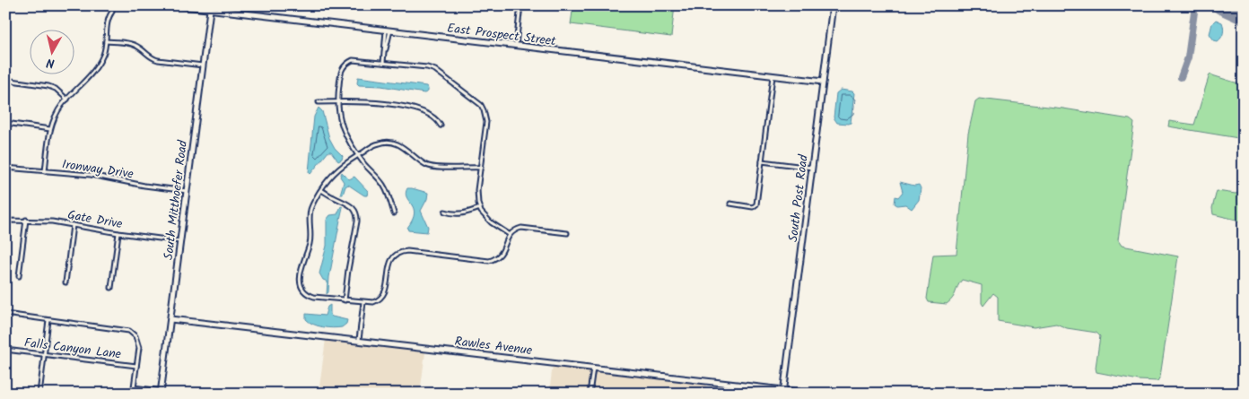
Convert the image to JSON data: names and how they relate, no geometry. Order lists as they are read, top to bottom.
{
  "streets": {
    "street": [
      "East Prospect Street",
      "Ironway Drive",
      "South Post Road",
      "South Mitthoefer Road",
      "Gate Drive",
      "Rawles Avenue",
      "Falls Canyon Lane"
    ]
  },
  "crossings": [
    ["East Prospect Street", "South Post Road"],
    ["East Prospect Street", "South Mitthoefer Road"],
    ["Ironway Drive", "South Mitthoefer Road"],
    ["South Post Road", "Rawles Avenue"],
    ["South Mitthoefer Road", "Gate Drive"],
    ["South Mitthoefer Road", "Rawles Avenue"]
  ],
  "north": "bottom"
}
